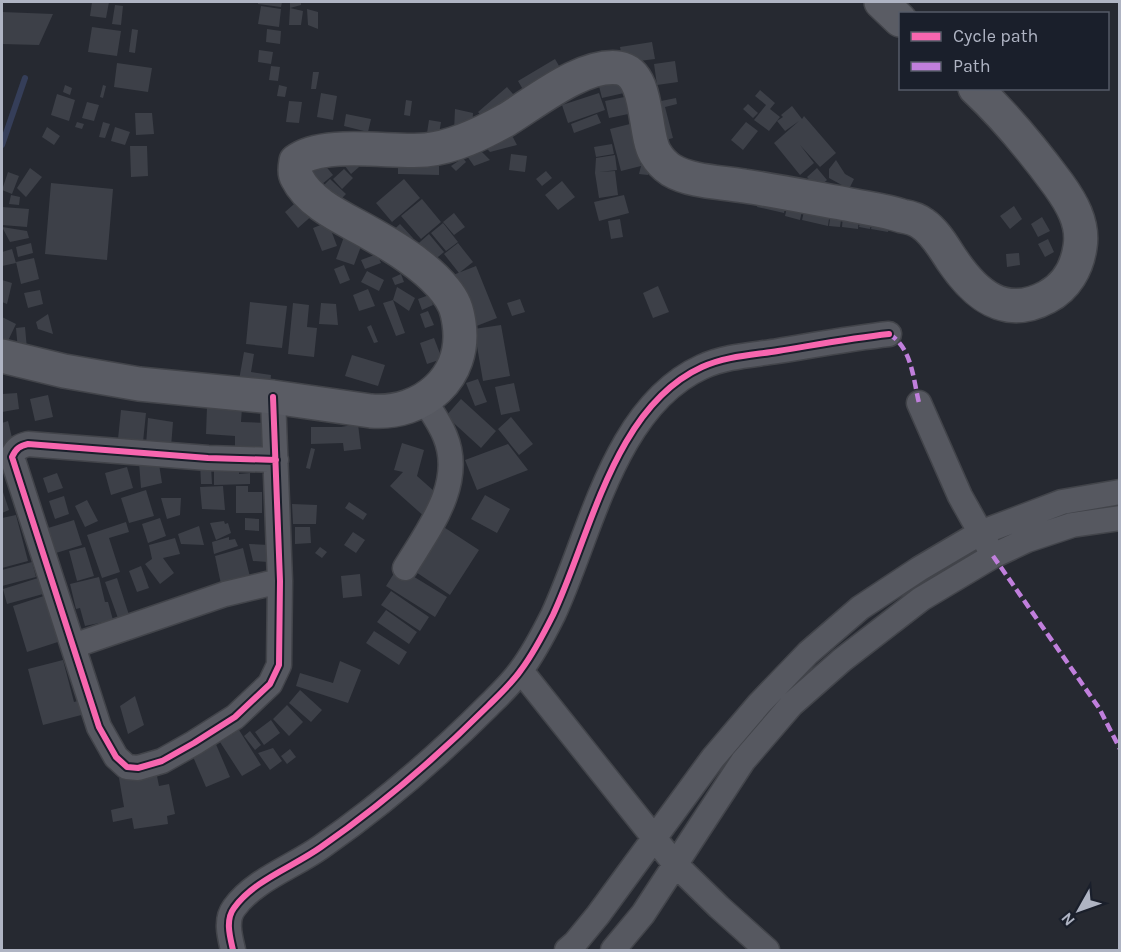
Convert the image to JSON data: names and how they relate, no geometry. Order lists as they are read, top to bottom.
{
  "legend": ["Cycle path", "Path"],
  "north": "bottom left"
}
